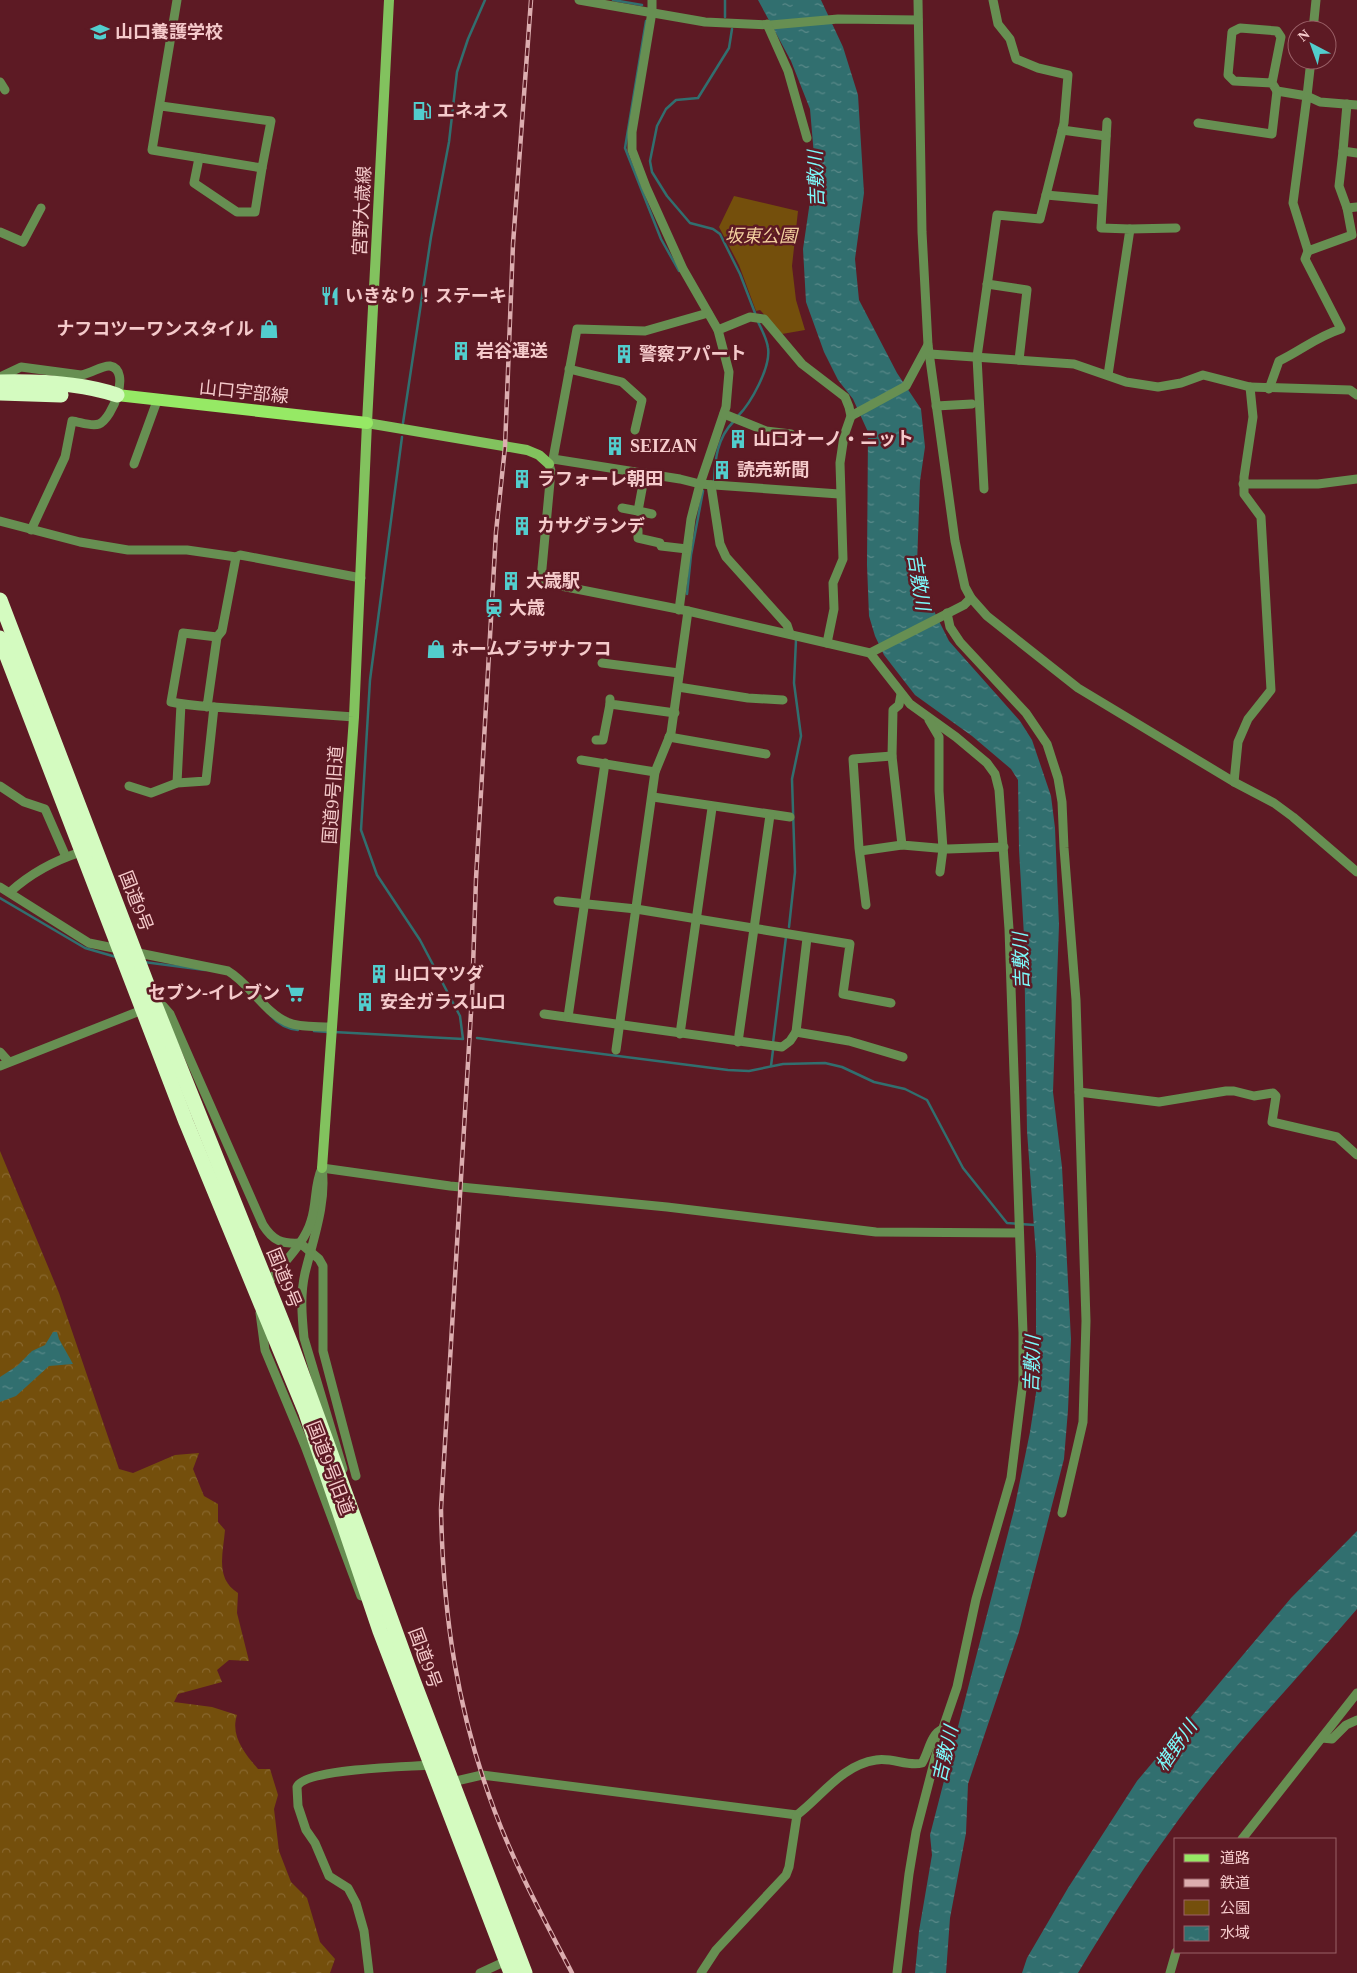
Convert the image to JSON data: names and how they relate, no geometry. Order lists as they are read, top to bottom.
{
  "streets": {
    "highway": ["国道9号"],
    "main road": ["山口宇部線"],
    "street": ["宮野大歳線", "国道9号旧道"]
  },
  "crossings": [
    ["宮野大歳線", "山口宇部線"],
    ["宮野大歳線", "国道9号旧道"],
    ["山口宇部線", "国道9号旧道"],
    ["国道9号旧道", "国道9号"]
  ],
  "water": ["吉敷川", "椹野川"],
  "parks": ["坂東公園"],
  "places": {
    "school or university": ["山口養護学校"],
    "fuel station": ["エネオス"],
    "restaurant": ["いきなり！ステーキ"],
    "shop": ["ナフコツーワンスタイル", "ホームプラザナフコ"],
    "building": [
      "岩谷運送",
      "警察アパート",
      "山口オーノ・ニット",
      "SEIZAN",
      "読売新聞",
      "ラフォーレ朝田",
      "カサグランデ",
      "大歳駅",
      "山口マツダ",
      "安全ガラス山口"
    ],
    "station": ["大歳"],
    "supermarket": ["セブン-イレブン"]
  },
  "legend": [
    "道路",
    "鉄道",
    "公園",
    "水域"
  ],
  "north": "top left"
}
